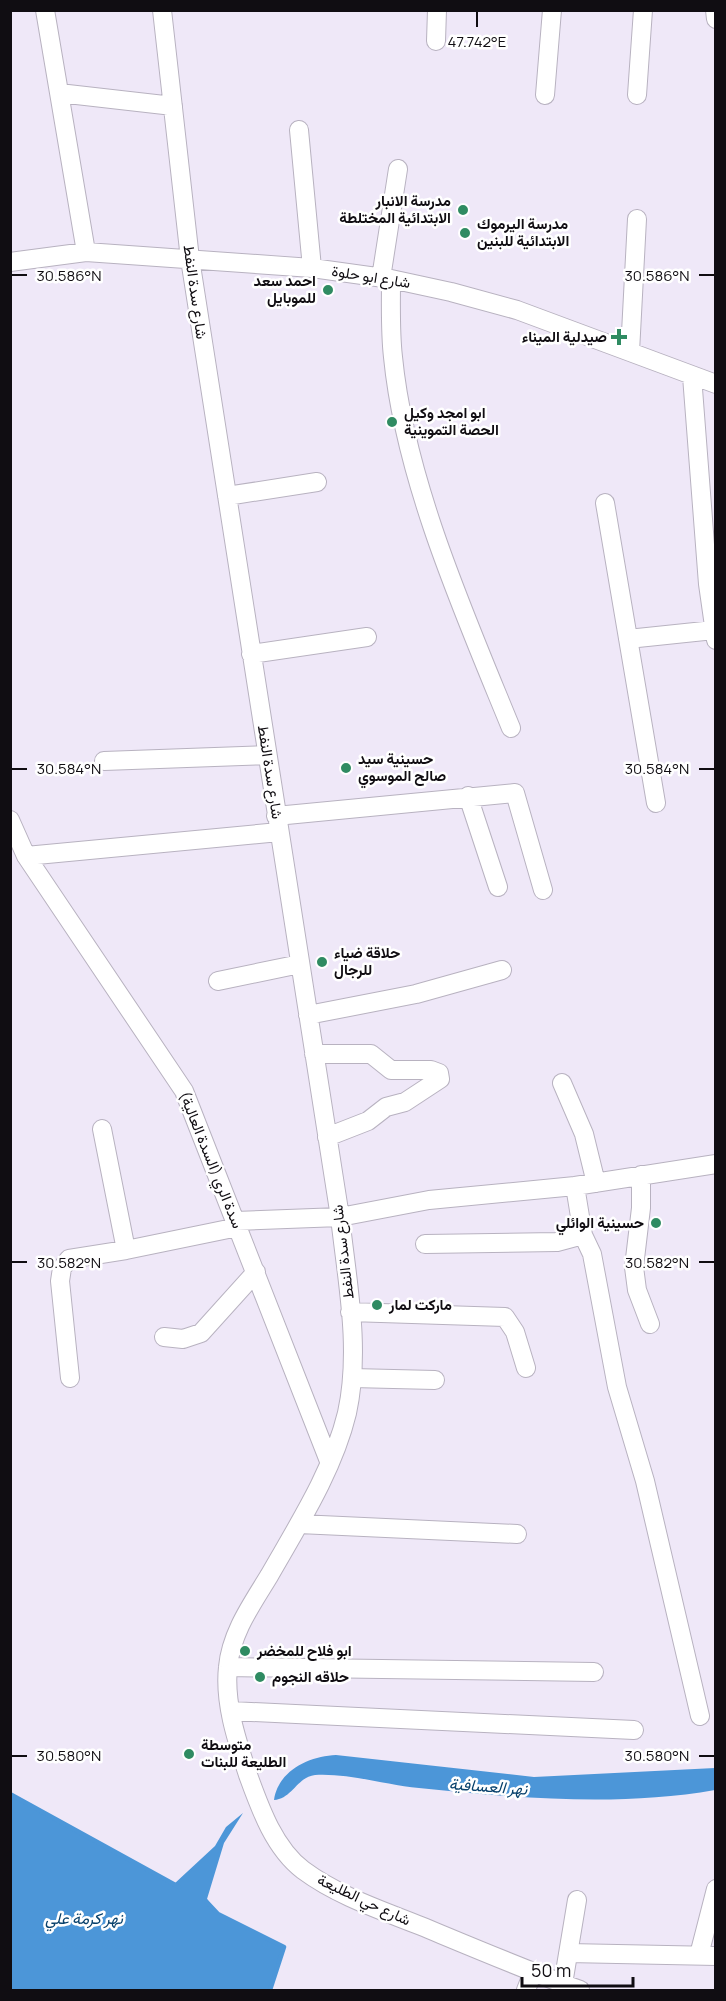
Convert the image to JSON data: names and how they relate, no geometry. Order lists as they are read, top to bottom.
{
  "streets": {
    "street": [
      "شارع ابو حلوة",
      "شارع سدة النفط",
      "سدة الري (السدة العالية)",
      "شارع حي الطليعة"
    ]
  },
  "crossings": [
    ["شارع ابو حلوة", "شارع سدة النفط"],
    ["شارع سدة النفط", "سدة الري (السدة العالية)"],
    ["شارع سدة النفط", "شارع حي الطليعة"]
  ],
  "water": ["نهر العسافية", "نهر كرمة علي"],
  "places": {
    "other": [
      "مدرسة الانبار الابتدائية المختلطة",
      "مدرسة اليرموك الابتدائية للبنين",
      "احمد سعد للموبايل",
      "ابو امجد وكيل الحصة التموينية",
      "حسينية سيد صالح الموسوي",
      "حلاقة ضياء للرجال",
      "حسينية الوائلي",
      "ماركت لمار",
      "ابو فلاح للمخضر",
      "حلاقه النجوم",
      "متوسطة الطليعة للبنات"
    ],
    "health": ["صيدلية الميناء"]
  },
  "scale_bar": "50 m",
  "coordinates": [
    "47.742°E",
    "30.586°N",
    "30.584°N",
    "30.582°N",
    "30.580°N"
  ]
}
